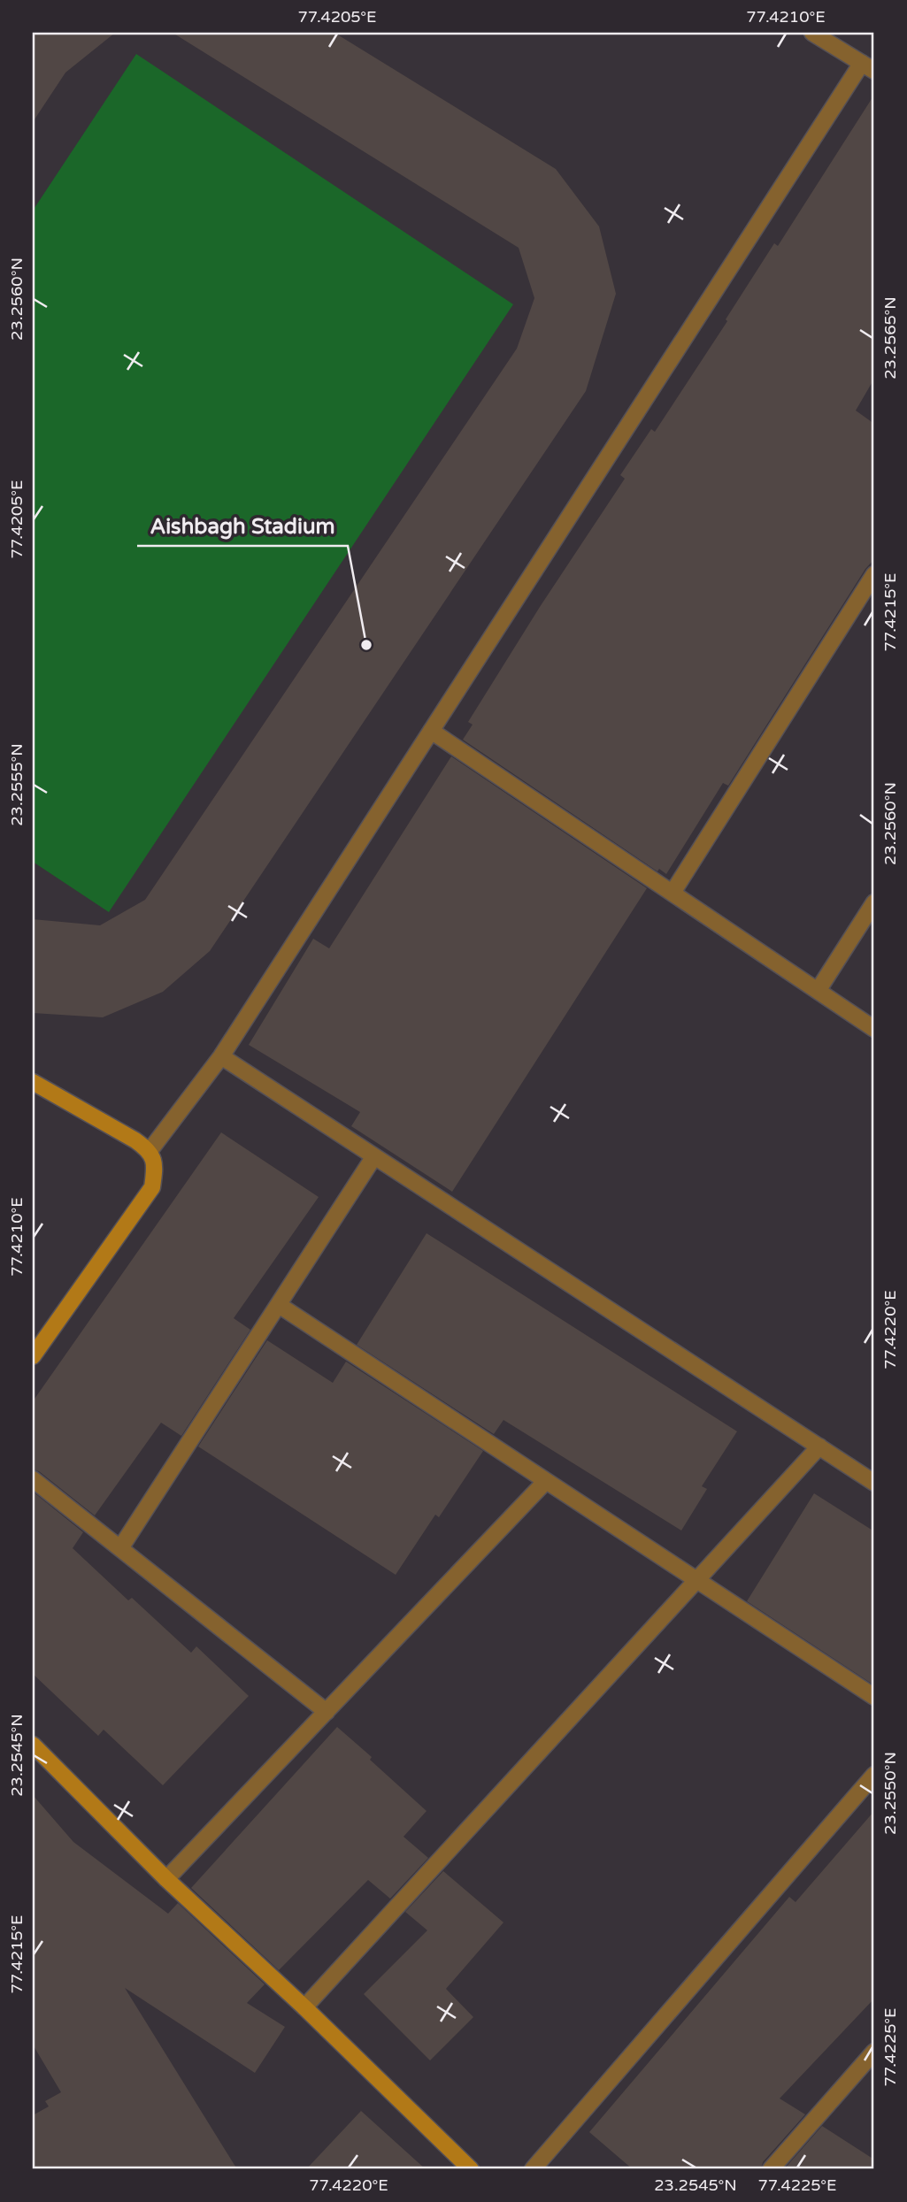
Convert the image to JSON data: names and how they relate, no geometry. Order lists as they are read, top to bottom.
{
  "places": ["Aishbagh Stadium"],
  "coordinates": [
    "77.4205°E",
    "77.4210°E",
    "23.2560°N",
    "23.2565°N",
    "77.4215°E",
    "23.2555°N",
    "77.4220°E",
    "23.2545°N",
    "23.2550°N",
    "77.4225°E"
  ]
}
